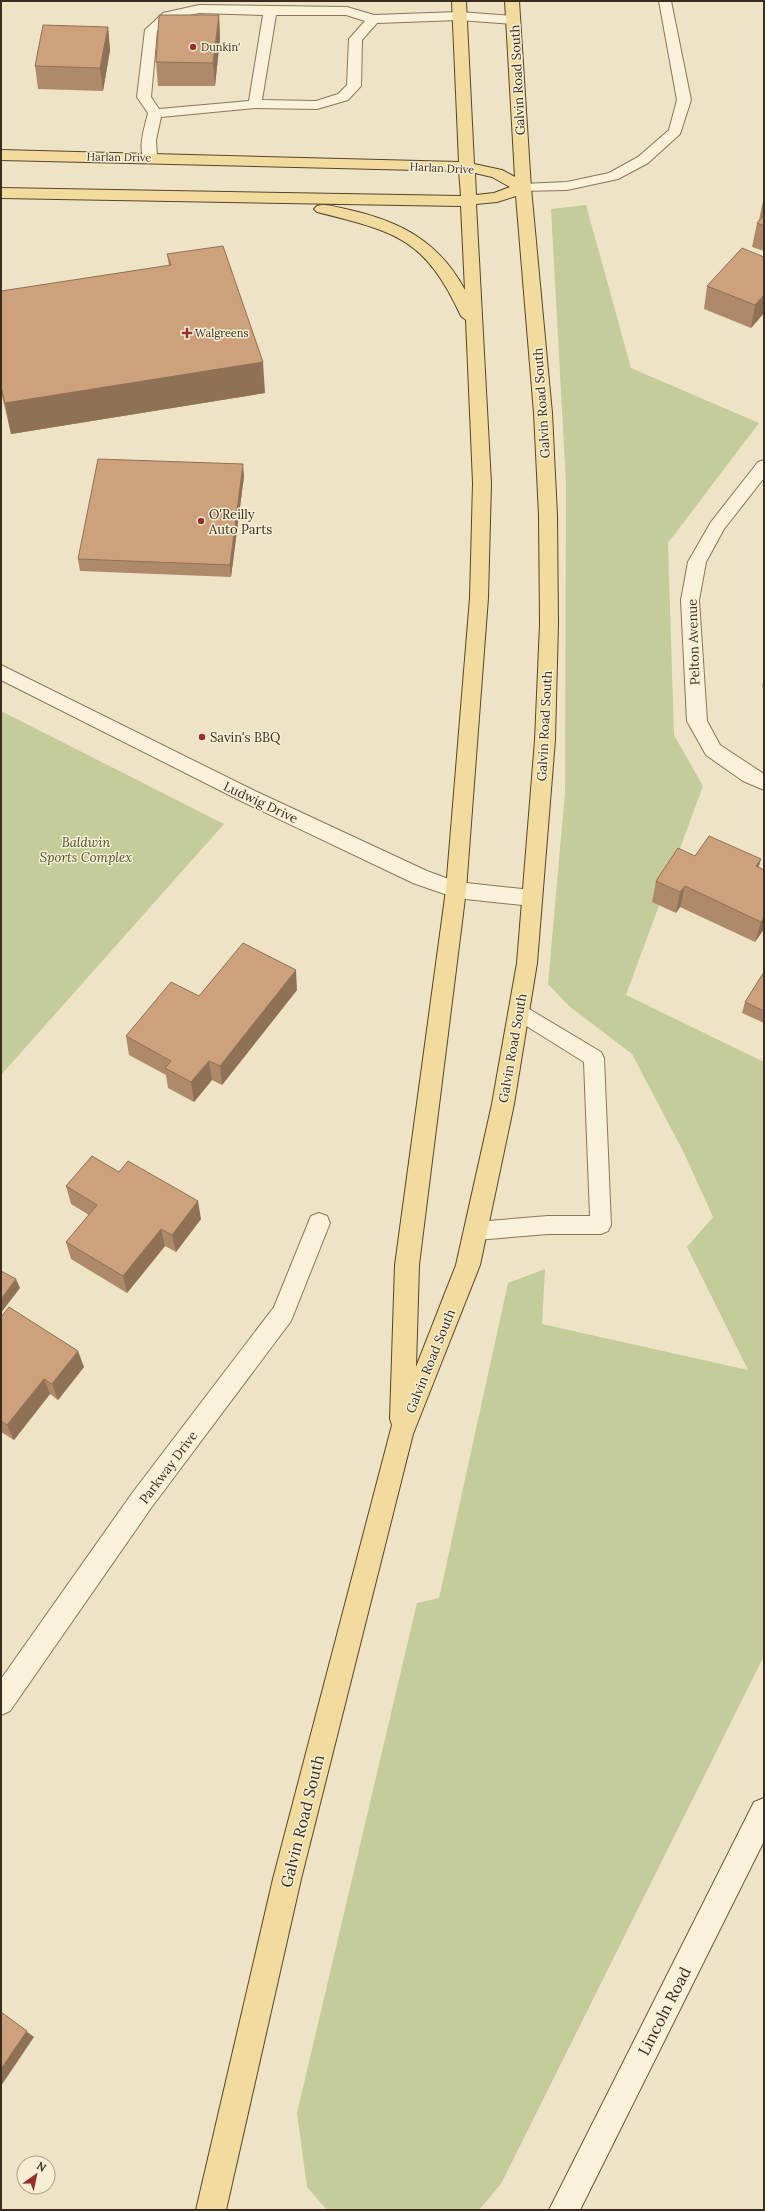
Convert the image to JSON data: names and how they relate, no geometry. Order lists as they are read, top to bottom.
{
  "streets": {
    "main road": ["Galvin Road South", "Harlan Drive"],
    "street": [
      "Pelton Avenue",
      "Ludwig Drive",
      "Parkway Drive",
      "Lincoln Road"
    ]
  },
  "crossings": [
    ["Galvin Road South", "Harlan Drive"],
    ["Galvin Road South", "Ludwig Drive"]
  ],
  "parks": ["Baldwin Sports Complex"],
  "places": {
    "other": ["Dunkin'", "O'Reilly Auto Parts", "Savin's BBQ"],
    "health": ["Walgreens"]
  },
  "north": "top right"
}
